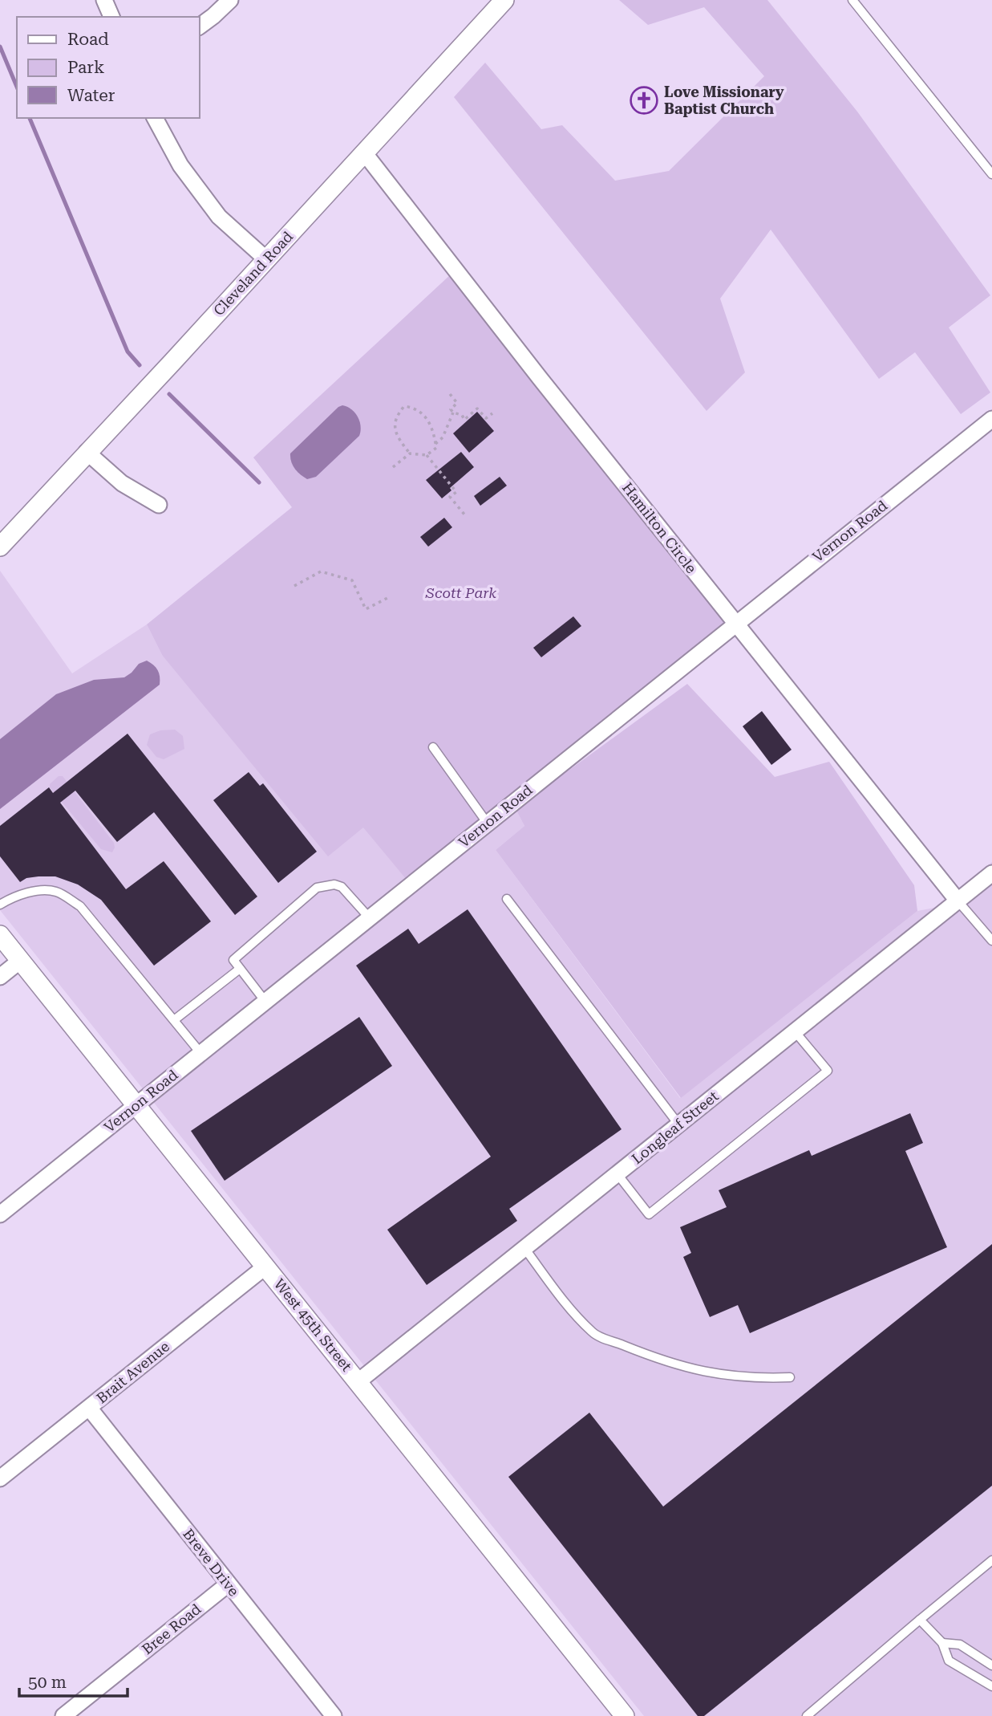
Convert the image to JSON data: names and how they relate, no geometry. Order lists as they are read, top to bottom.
{
  "streets": {
    "street": [
      "Cleveland Road",
      "Hamilton Circle",
      "Vernon Road",
      "Longleaf Street",
      "West 45th Street",
      "Brait Avenue",
      "Breve Drive",
      "Bree Road"
    ]
  },
  "crossings": [
    ["Cleveland Road", "Hamilton Circle"],
    ["Hamilton Circle", "Vernon Road"],
    ["Hamilton Circle", "Longleaf Street"],
    ["Vernon Road", "West 45th Street"],
    ["Longleaf Street", "West 45th Street"],
    ["West 45th Street", "Brait Avenue"],
    ["Brait Avenue", "Breve Drive"],
    ["Breve Drive", "Bree Road"]
  ],
  "parks": ["Scott Park"],
  "places": {
    "church": ["Love Missionary Baptist Church"]
  },
  "legend": ["Road", "Park", "Water"],
  "scale_bar": "50 m"
}
